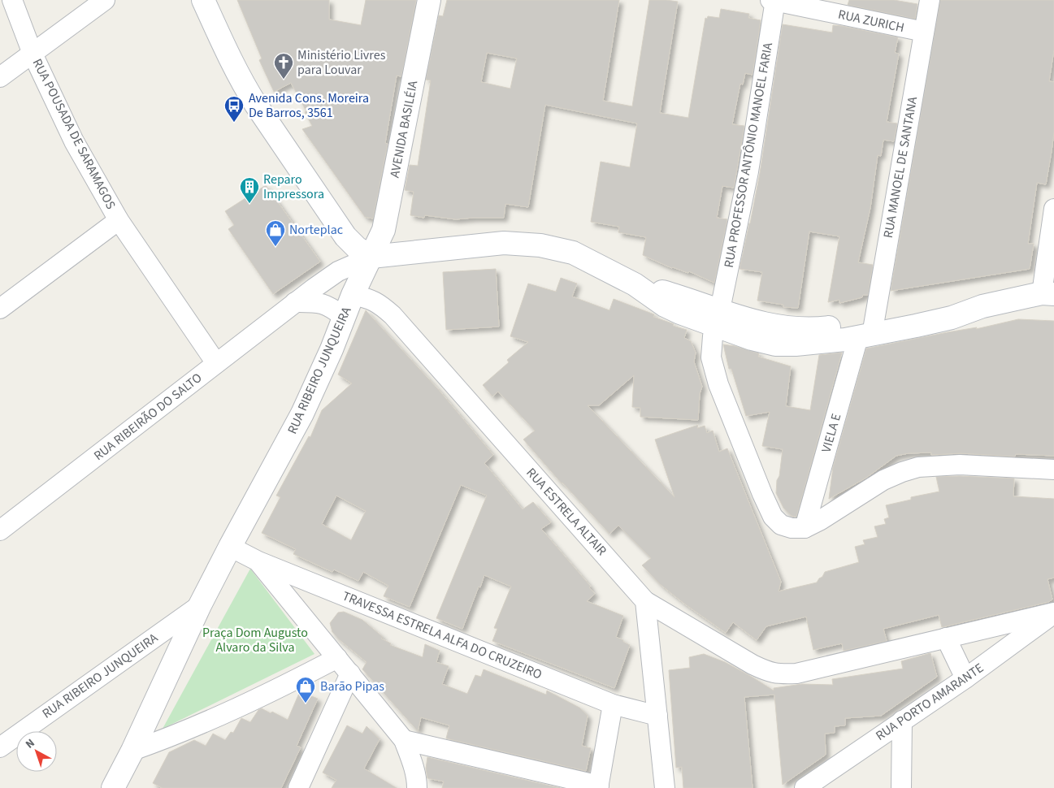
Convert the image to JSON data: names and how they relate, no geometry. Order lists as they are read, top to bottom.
{
  "streets": {
    "main road": ["AVENIDA BASILÉIA", "RUA RIBEIRO JUNQUEIRA"],
    "street": [
      "RUA ZURICH",
      "RUA POUSADA DE SARAMAGOS",
      "RUA PROFESSOR ANTÔNIO MANOEL FARIA",
      "RUA MANOEL DE SANTANA",
      "RUA RIBEIRÃO DO SALTO",
      "VIELA E",
      "RUA ESTRELA ALTAIR",
      "TRAVESSA ESTRELA ALFA DO CRUZEIRO",
      "RUA PORTO AMARANTE"
    ]
  },
  "crossings": [
    ["RUA ZURICH", "RUA PROFESSOR ANTÔNIO MANOEL FARIA"],
    ["RUA ZURICH", "RUA MANOEL DE SANTANA"],
    ["AVENIDA BASILÉIA", "RUA RIBEIRO JUNQUEIRA"],
    ["AVENIDA BASILÉIA", "RUA RIBEIRÃO DO SALTO"],
    ["RUA POUSADA DE SARAMAGOS", "RUA RIBEIRÃO DO SALTO"],
    ["RUA PROFESSOR ANTÔNIO MANOEL FARIA", "VIELA E"],
    ["RUA MANOEL DE SANTANA", "VIELA E"],
    ["RUA RIBEIRO JUNQUEIRA", "RUA RIBEIRÃO DO SALTO"],
    ["RUA RIBEIRO JUNQUEIRA", "RUA ESTRELA ALTAIR"],
    ["RUA RIBEIRO JUNQUEIRA", "TRAVESSA ESTRELA ALFA DO CRUZEIRO"],
    ["RUA ESTRELA ALTAIR", "RUA PORTO AMARANTE"]
  ],
  "parks": ["Praça Dom Augusto Alvaro da Silva"],
  "places": {
    "church": ["Ministério Livres para Louvar"],
    "bus stop": ["Avenida Cons. Moreira De Barros, 3561"],
    "building": ["Reparo Impressora"],
    "shop": ["Norteplac", "Barão Pipas"]
  },
  "north": "top left"
}
